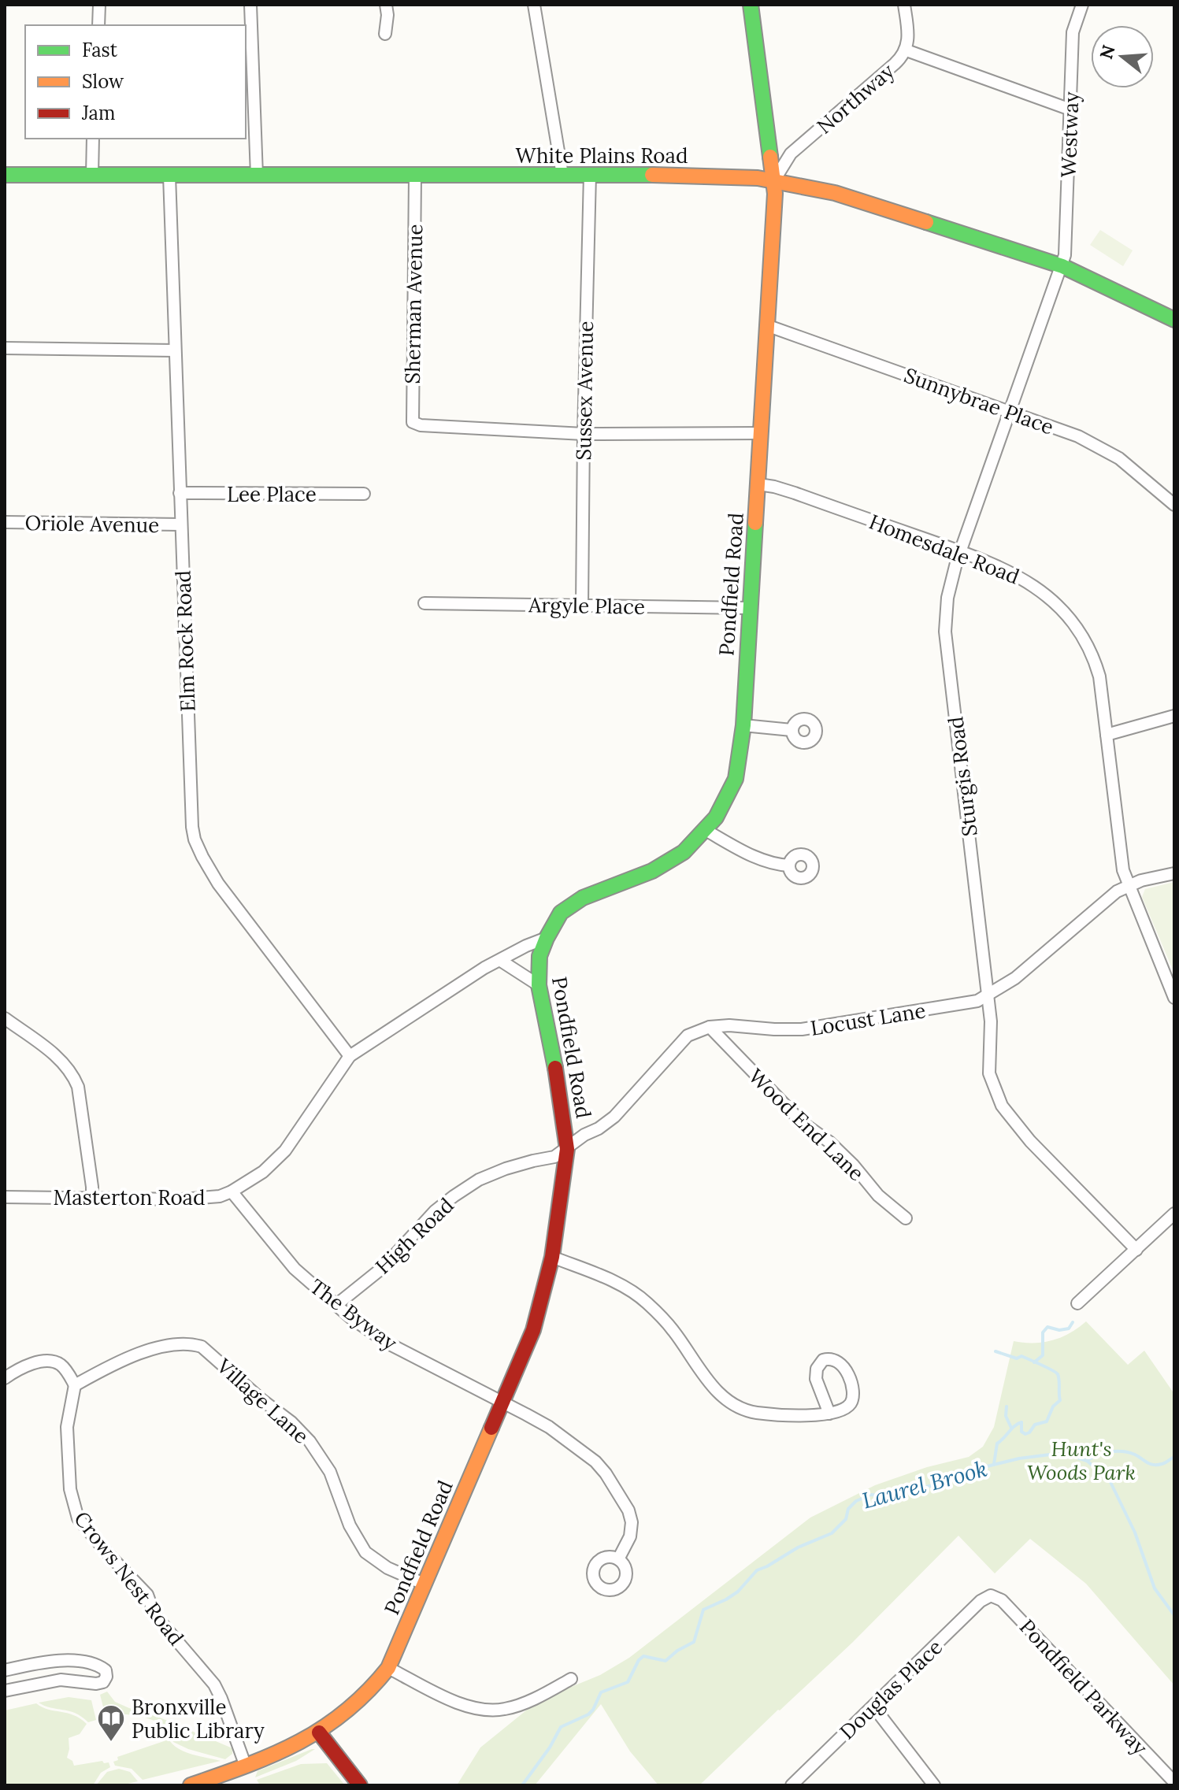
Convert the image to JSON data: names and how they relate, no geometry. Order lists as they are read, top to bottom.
{
  "streets": {
    "street": [
      "Northway",
      "Westway",
      "White Plains Road",
      "Sherman Avenue",
      "Sussex Avenue",
      "Sunnybrae Place",
      "Lee Place",
      "Oriole Avenue",
      "Homesdale Road",
      "Pondfield Road",
      "Argyle Place",
      "Elm Rock Road",
      "Sturgis Road",
      "Locust Lane",
      "Wood End Lane",
      "Masterton Road",
      "High Road",
      "The Byway",
      "Village Lane",
      "Crows Nest Road",
      "Pondfield Parkway",
      "Douglas Place"
    ]
  },
  "crossings": [
    ["Northway", "White Plains Road"],
    ["Northway", "Pondfield Road"],
    ["Westway", "White Plains Road"],
    ["Westway", "Sturgis Road"],
    ["White Plains Road", "Sherman Avenue"],
    ["White Plains Road", "Sussex Avenue"],
    ["White Plains Road", "Pondfield Road"],
    ["White Plains Road", "Elm Rock Road"],
    ["White Plains Road", "Sturgis Road"],
    ["Sherman Avenue", "Sussex Avenue"],
    ["Sussex Avenue", "Argyle Place"],
    ["Sunnybrae Place", "Pondfield Road"],
    ["Sunnybrae Place", "Sturgis Road"],
    ["Lee Place", "Elm Rock Road"],
    ["Oriole Avenue", "Elm Rock Road"],
    ["Homesdale Road", "Pondfield Road"],
    ["Homesdale Road", "Sturgis Road"],
    ["Homesdale Road", "Locust Lane"],
    ["Pondfield Road", "Argyle Place"],
    ["Pondfield Road", "Locust Lane"],
    ["Pondfield Road", "Masterton Road"],
    ["Pondfield Road", "High Road"],
    ["Pondfield Road", "The Byway"],
    ["Pondfield Road", "Village Lane"],
    ["Pondfield Road", "Crows Nest Road"],
    ["Elm Rock Road", "Masterton Road"],
    ["Sturgis Road", "Locust Lane"],
    ["Locust Lane", "Wood End Lane"],
    ["Locust Lane", "High Road"],
    ["Masterton Road", "The Byway"],
    ["High Road", "The Byway"],
    ["Village Lane", "Crows Nest Road"],
    ["Pondfield Parkway", "Douglas Place"]
  ],
  "water": ["Laurel Brook"],
  "parks": ["Hunt's Woods Park"],
  "places": {
    "library": ["Bronxville Public Library"]
  },
  "legend": ["Fast", "Slow", "Jam"],
  "north": "left"
}
